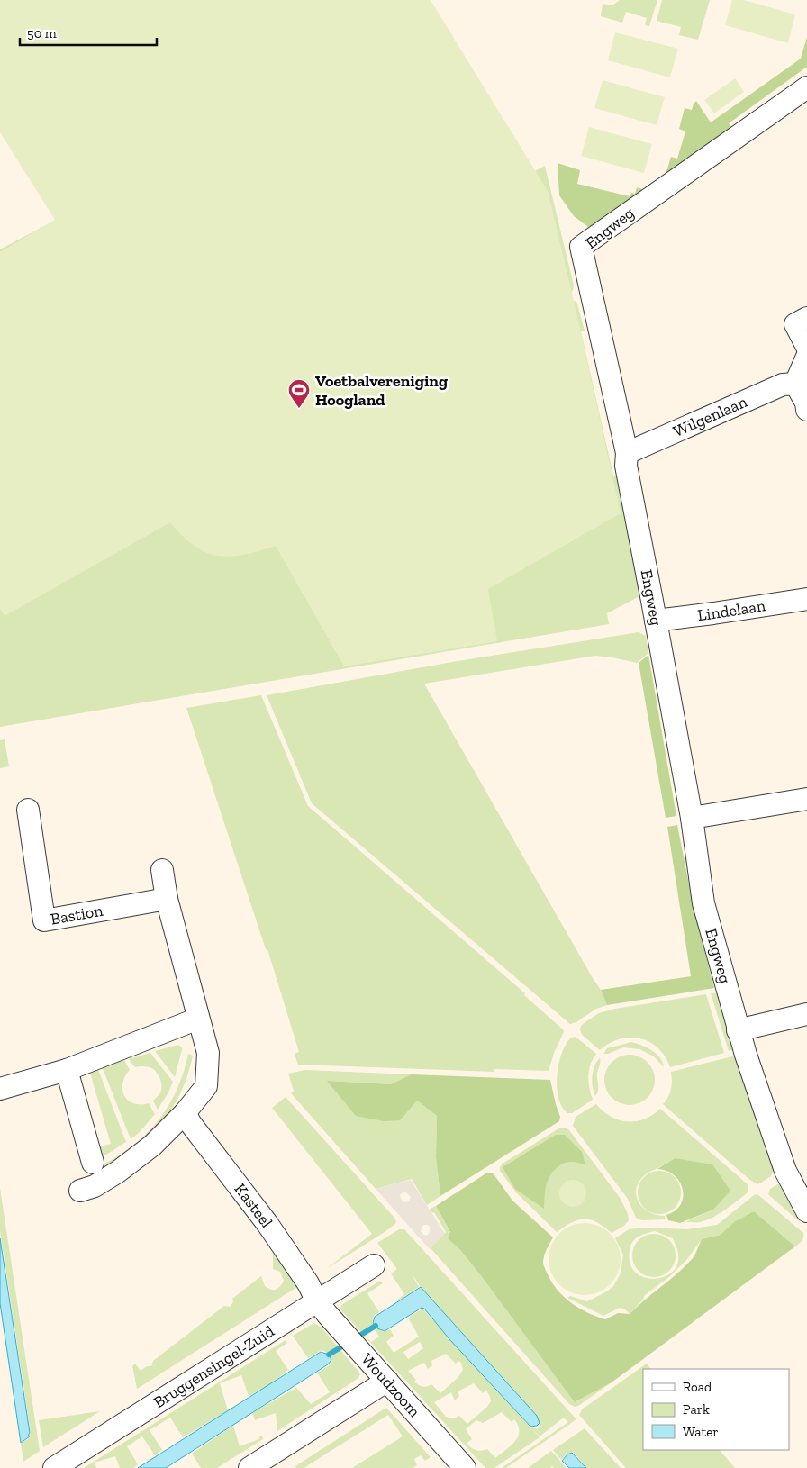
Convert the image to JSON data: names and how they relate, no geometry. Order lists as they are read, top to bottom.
{
  "streets": {
    "street": [
      "Engweg",
      "Wilgenlaan",
      "Lindelaan",
      "Bastion",
      "Kasteel",
      "Bruggensingel-Zuid",
      "Woudzoom"
    ]
  },
  "crossings": [
    ["Engweg", "Wilgenlaan"],
    ["Engweg", "Lindelaan"],
    ["Kasteel", "Bruggensingel-Zuid"],
    ["Kasteel", "Woudzoom"],
    ["Bruggensingel-Zuid", "Woudzoom"]
  ],
  "places": {
    "sports": ["Voetbalvereniging Hoogland"]
  },
  "legend": ["Road", "Park", "Water"],
  "scale_bar": "50 m"
}
